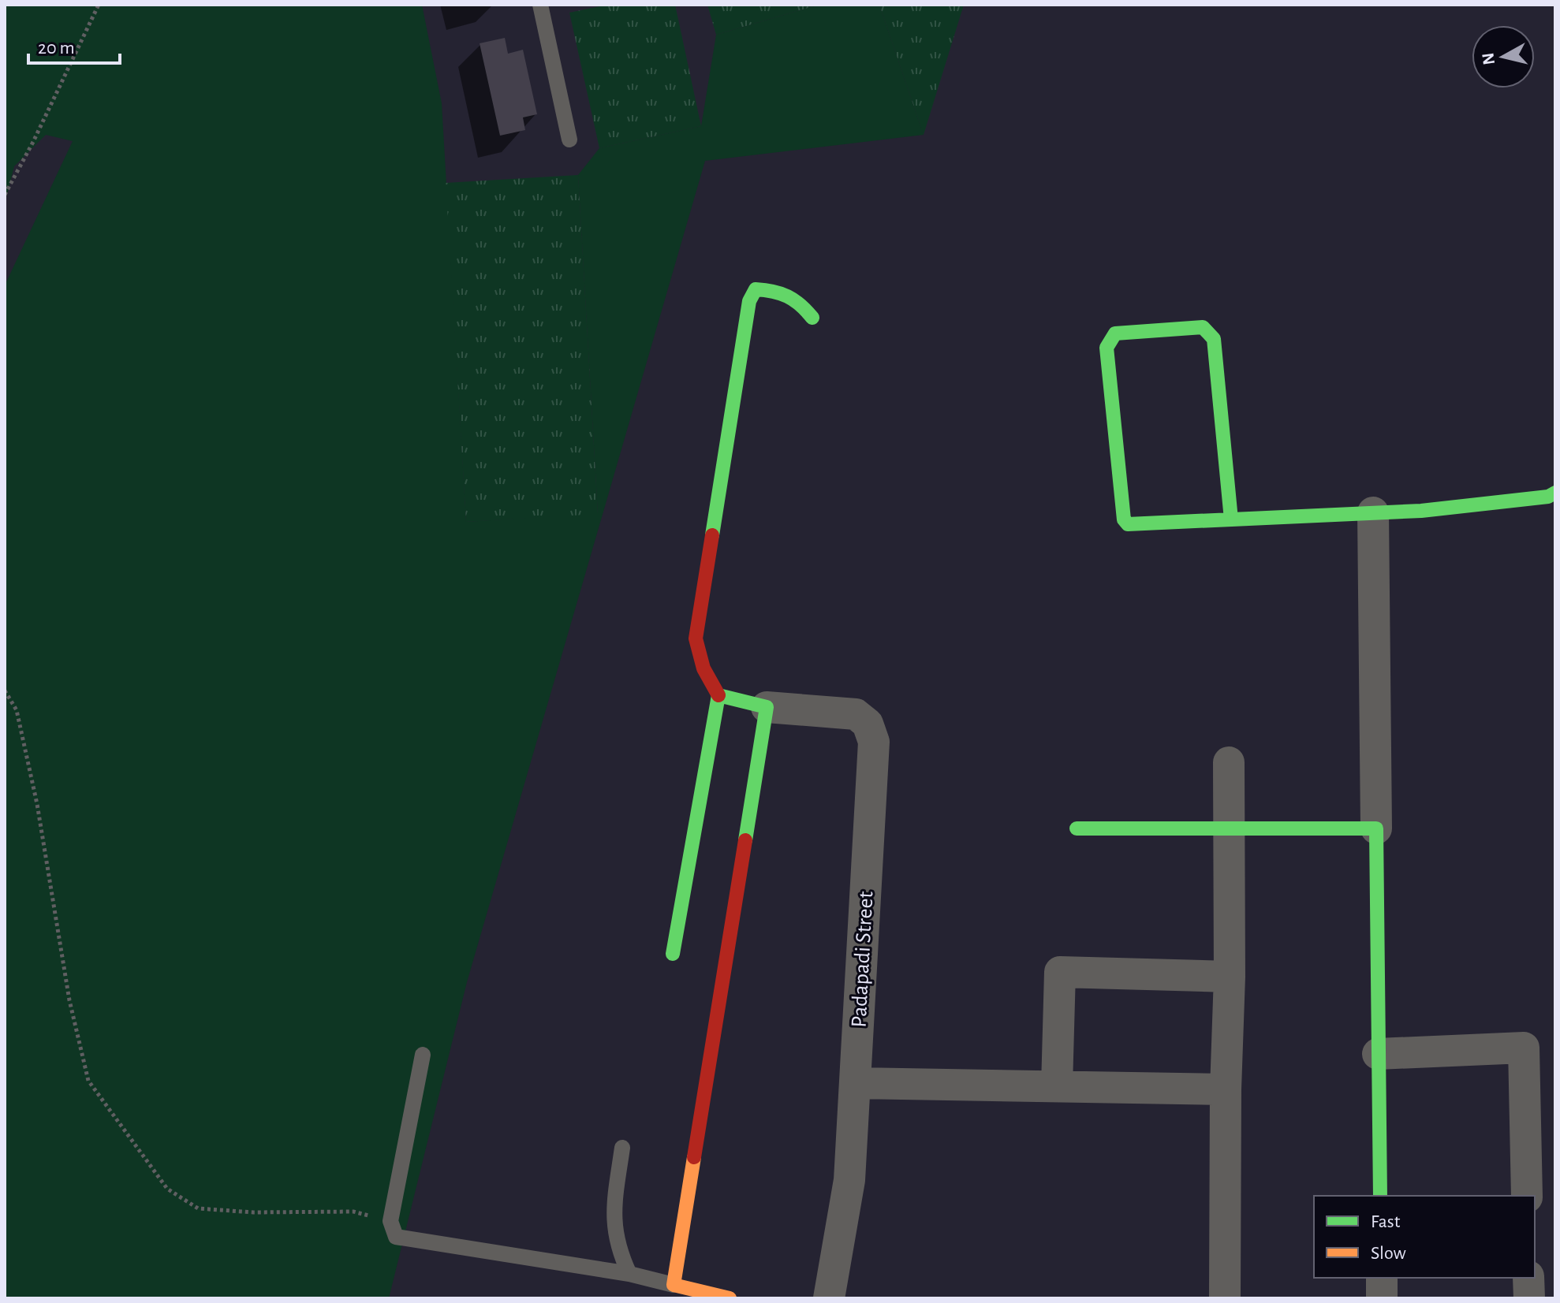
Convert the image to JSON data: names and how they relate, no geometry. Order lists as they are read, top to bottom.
{
  "streets": {
    "street": ["Padapadi Street"]
  },
  "legend": ["Fast", "Slow"],
  "scale_bar": "20 m",
  "north": "left"
}
